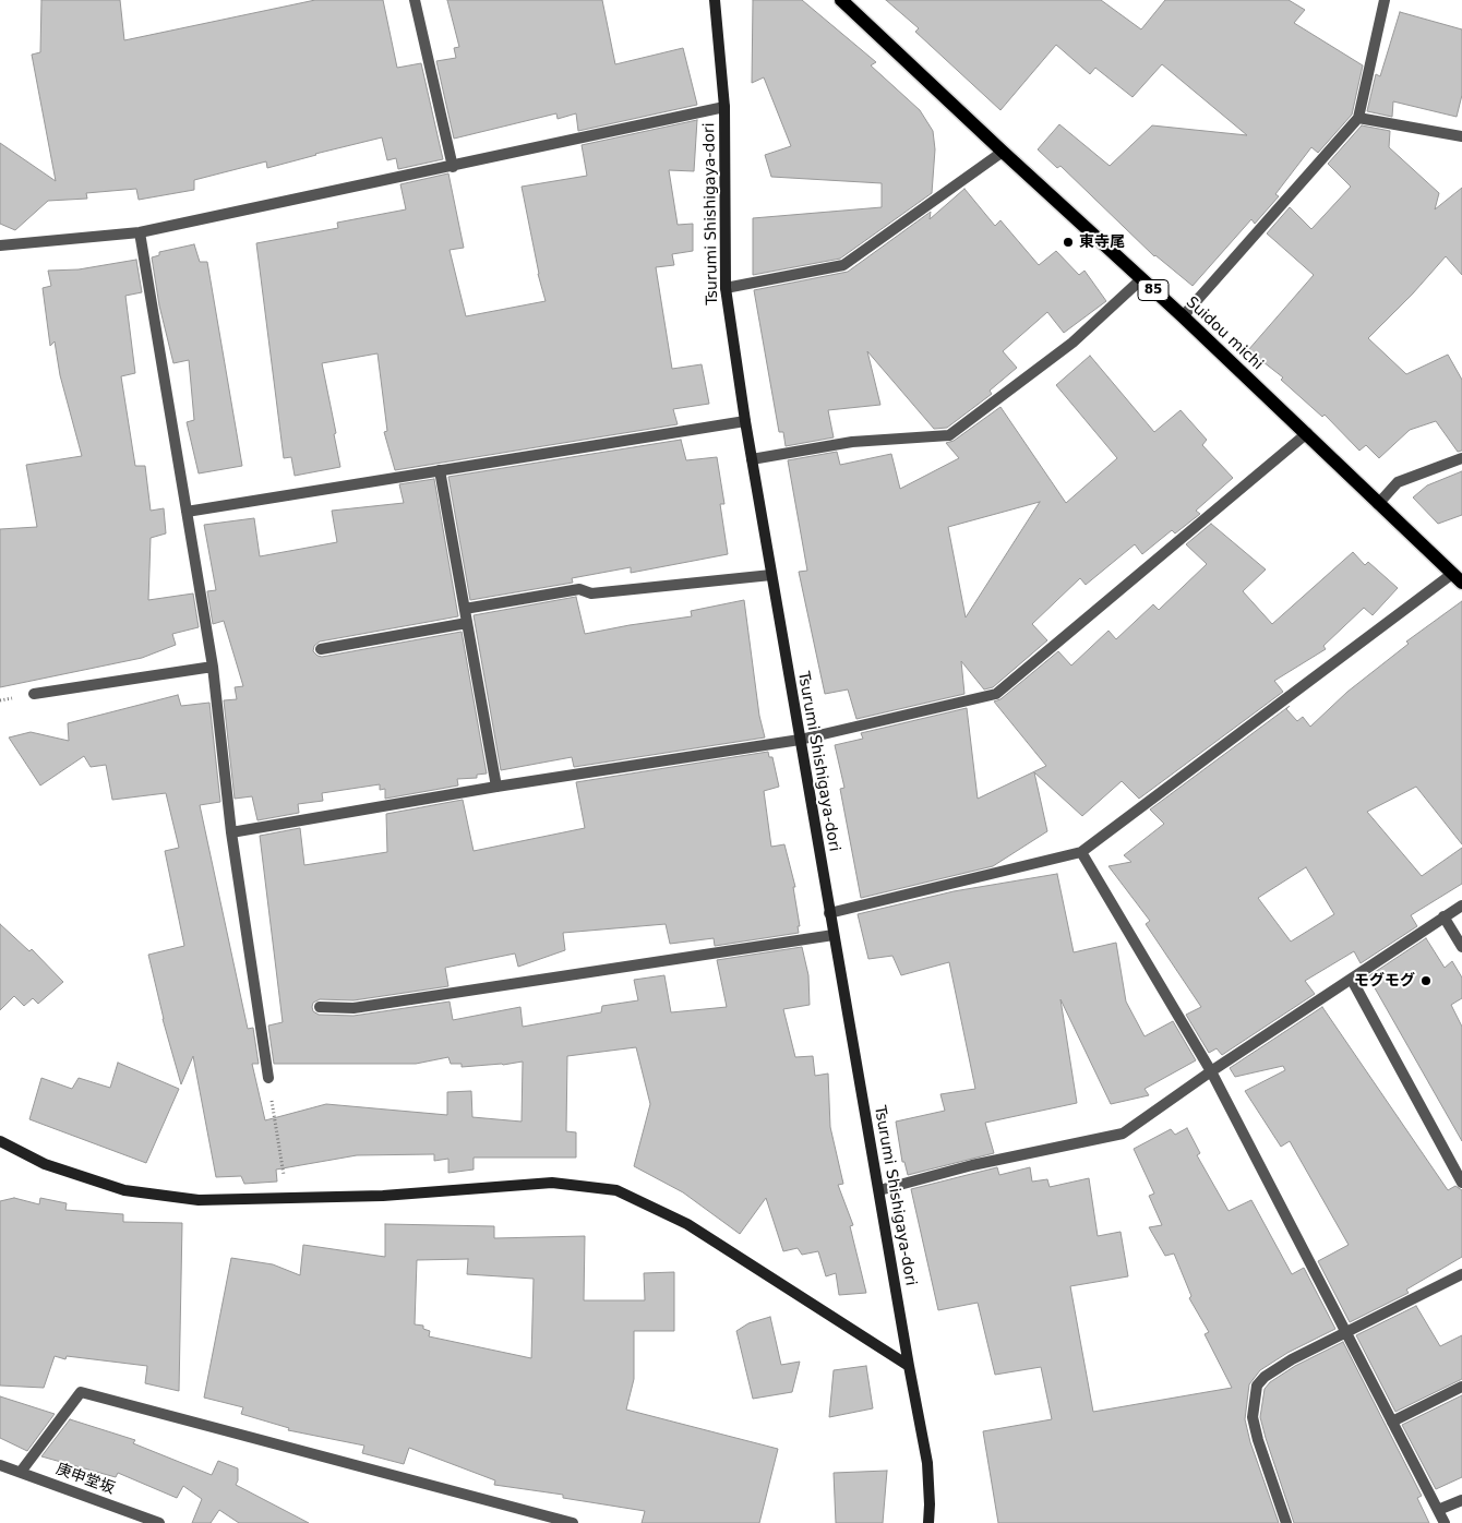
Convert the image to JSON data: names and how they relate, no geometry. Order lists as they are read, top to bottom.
{
  "streets": {
    "main road": ["85", "Suidou michi"],
    "street": ["Tsurumi Shishigaya-dori", "庚申堂坂"]
  },
  "places": ["東寺尾", "モグモグ"]
}
